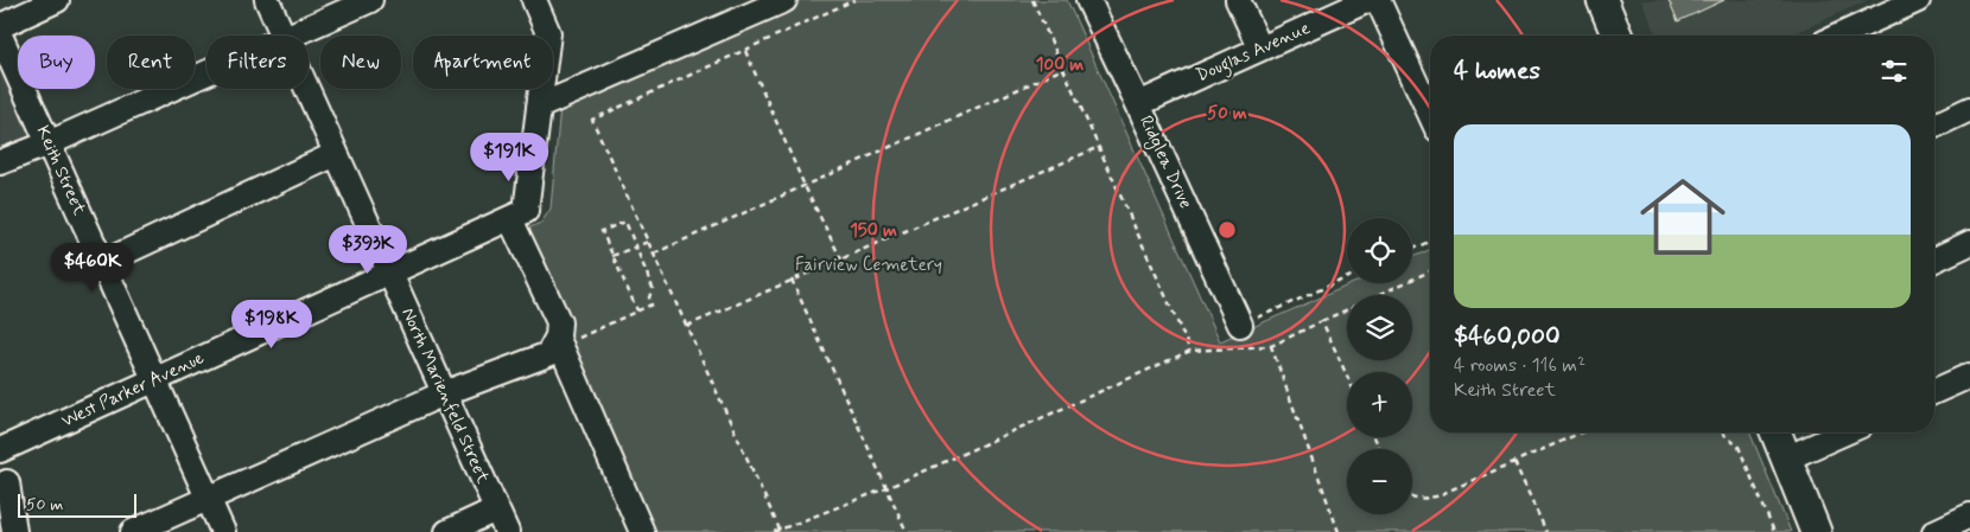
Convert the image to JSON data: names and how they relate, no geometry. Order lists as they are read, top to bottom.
{
  "streets": {
    "street": [
      "Douglas Avenue",
      "Ridglea Drive",
      "Keith Street",
      "West Parker Avenue",
      "North Marienfeld Street"
    ]
  },
  "crossings": [
    ["Douglas Avenue", "Ridglea Drive"],
    ["Keith Street", "West Parker Avenue"],
    ["West Parker Avenue", "North Marienfeld Street"]
  ],
  "parks": ["Fairview Cemetery"],
  "scale_bar": "50 m",
  "page": {
    "chip": [
      "Buy",
      "Rent",
      "Filters",
      "New",
      "Apartment"
    ],
    "heading": "4 homes",
    "list": [
      {
        "name": "$460,000",
        "note": "4 rooms · 116 m² · Keith Street"
      }
    ],
    "price": [
      "$191K",
      "$393K",
      "$460K",
      "$198K"
    ],
    "map_buttons": ["+", "−"],
    "scale": "50 m"
  },
  "rings": ["100 m", "50 m", "150 m"]
}
